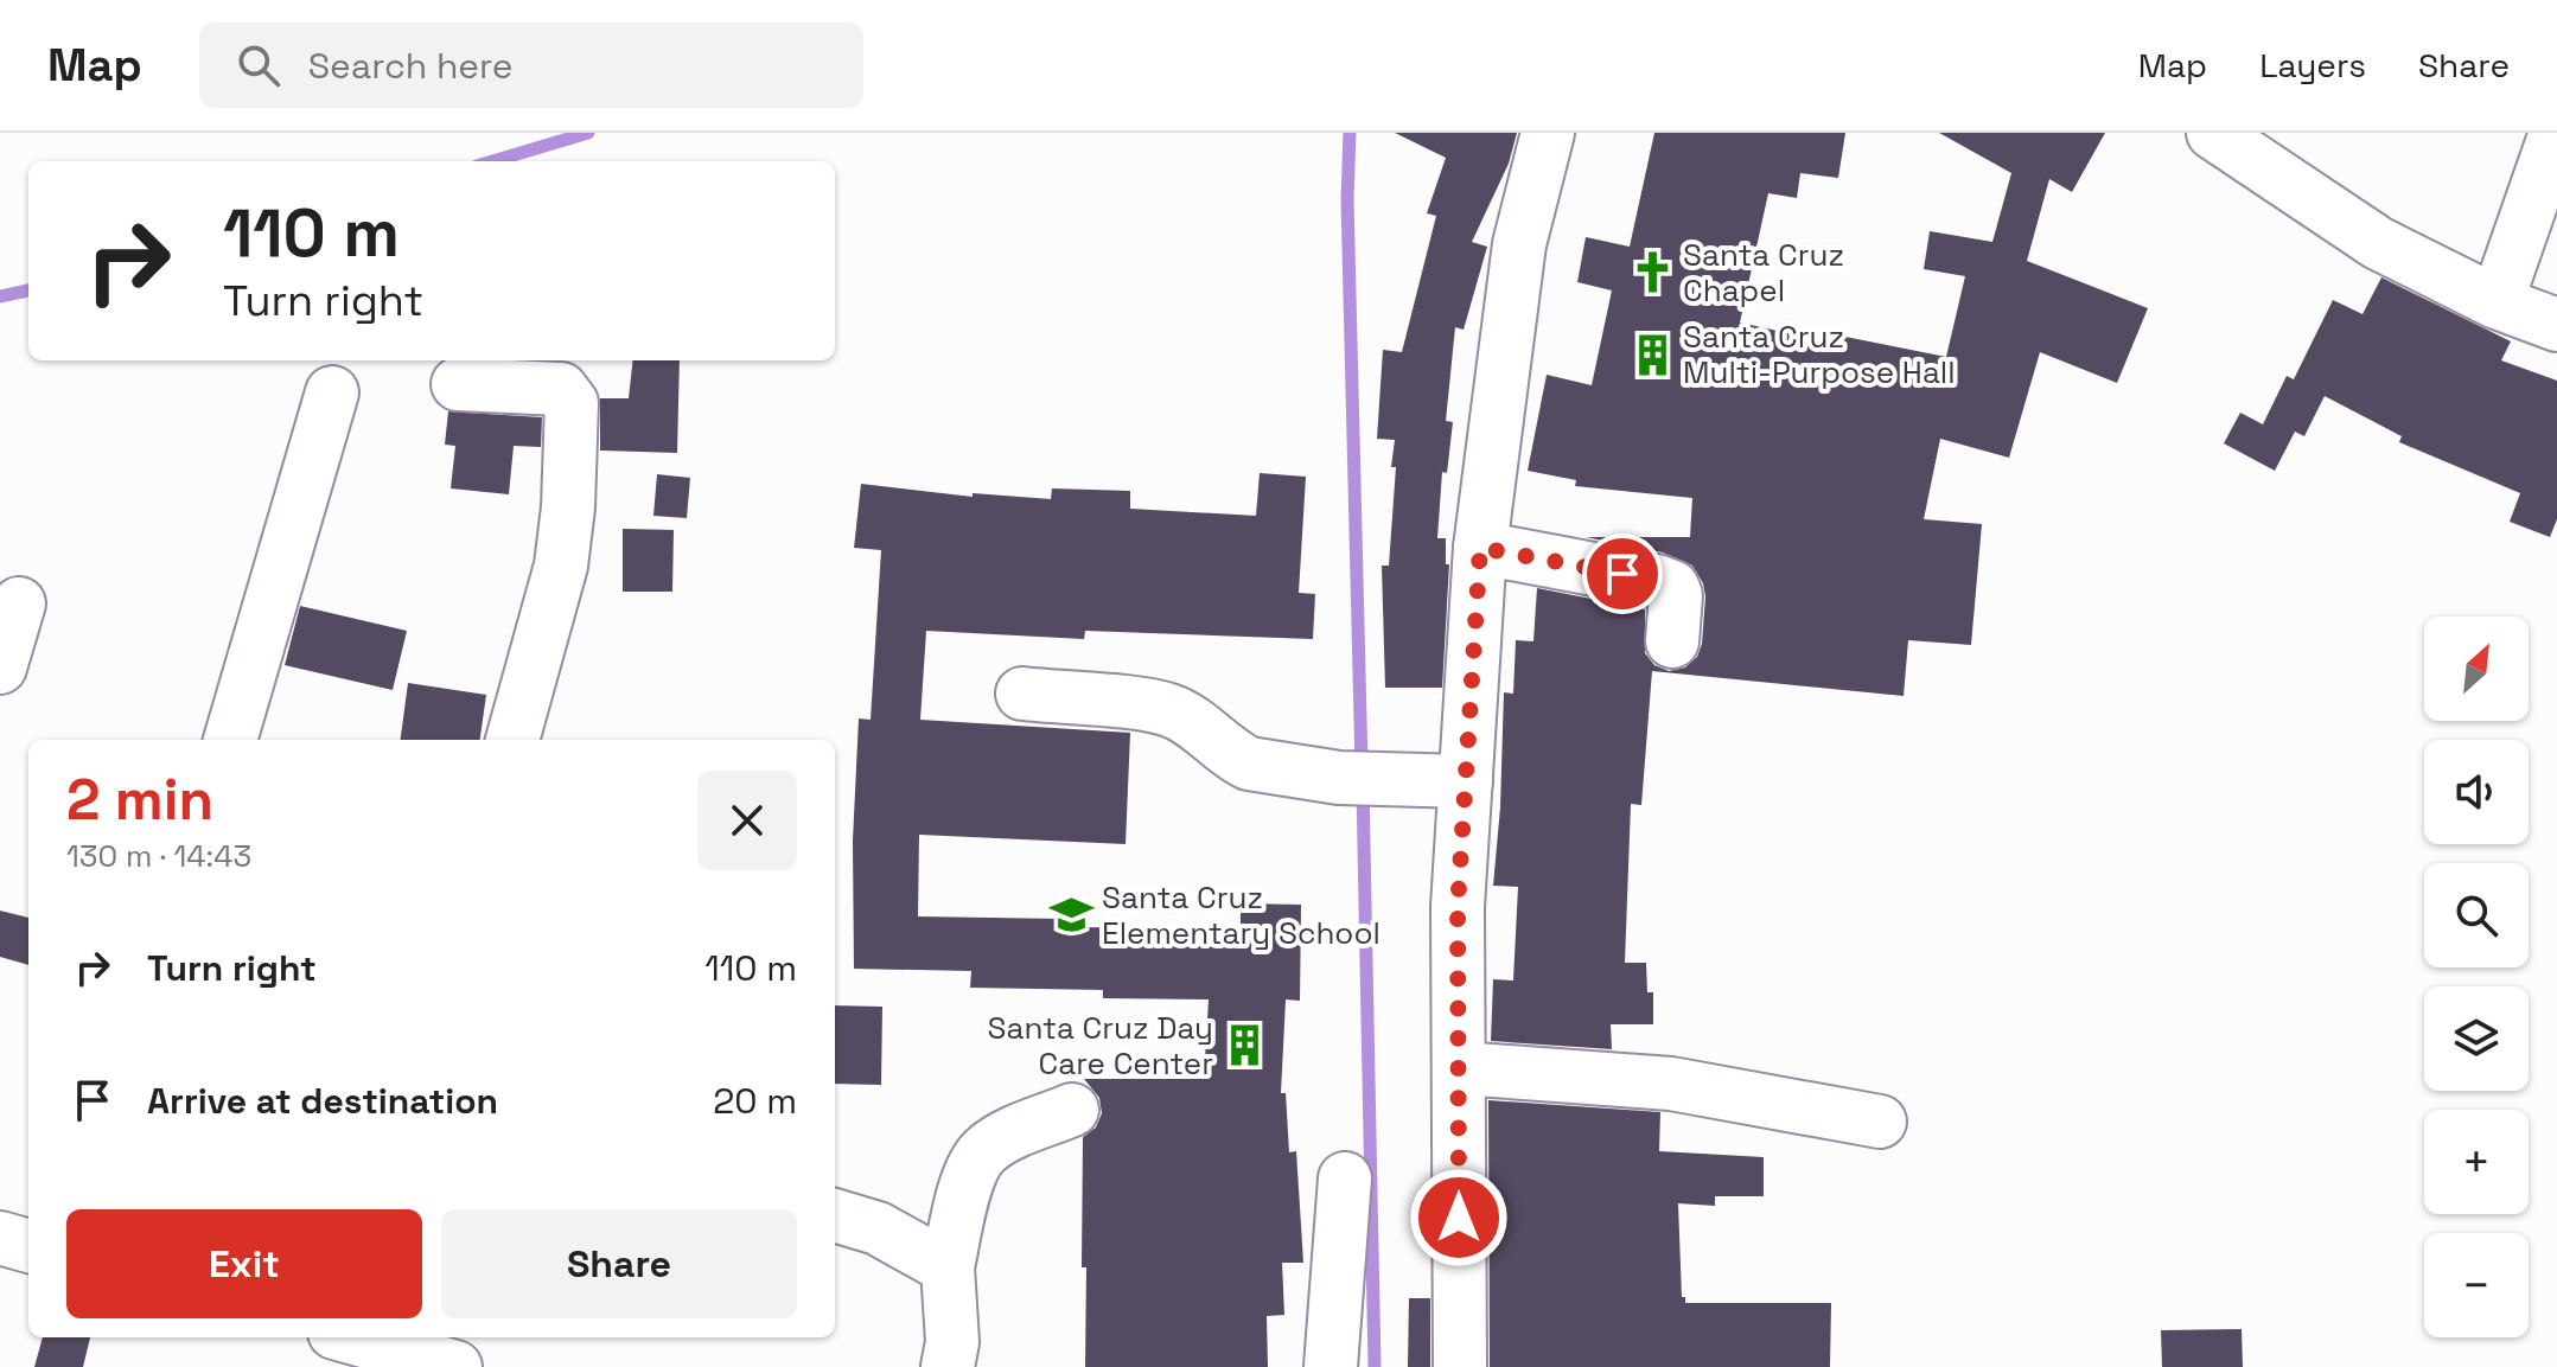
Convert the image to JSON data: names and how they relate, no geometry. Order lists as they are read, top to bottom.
{
  "places": {
    "church": ["Santa Cruz Chapel"],
    "building": ["Santa Cruz Multi-Purpose Hall", "Santa Cruz Day Care Center"],
    "school or university": ["Santa Cruz Elementary School"]
  },
  "north": "top right",
  "page": {
    "header": "Map",
    "search": "Search here",
    "nav": ["Map", "Layers", "Share"],
    "turn": ["110 m", "Turn right"],
    "map_buttons": ["+", "−"],
    "heading": ["2 min", "130 m · 14:43"],
    "list": [
      {
        "name": "Turn right",
        "value": "110 m"
      },
      {
        "name": "Arrive at destination",
        "value": "20 m"
      }
    ],
    "buttons": ["Exit", "Share"]
  }
}
